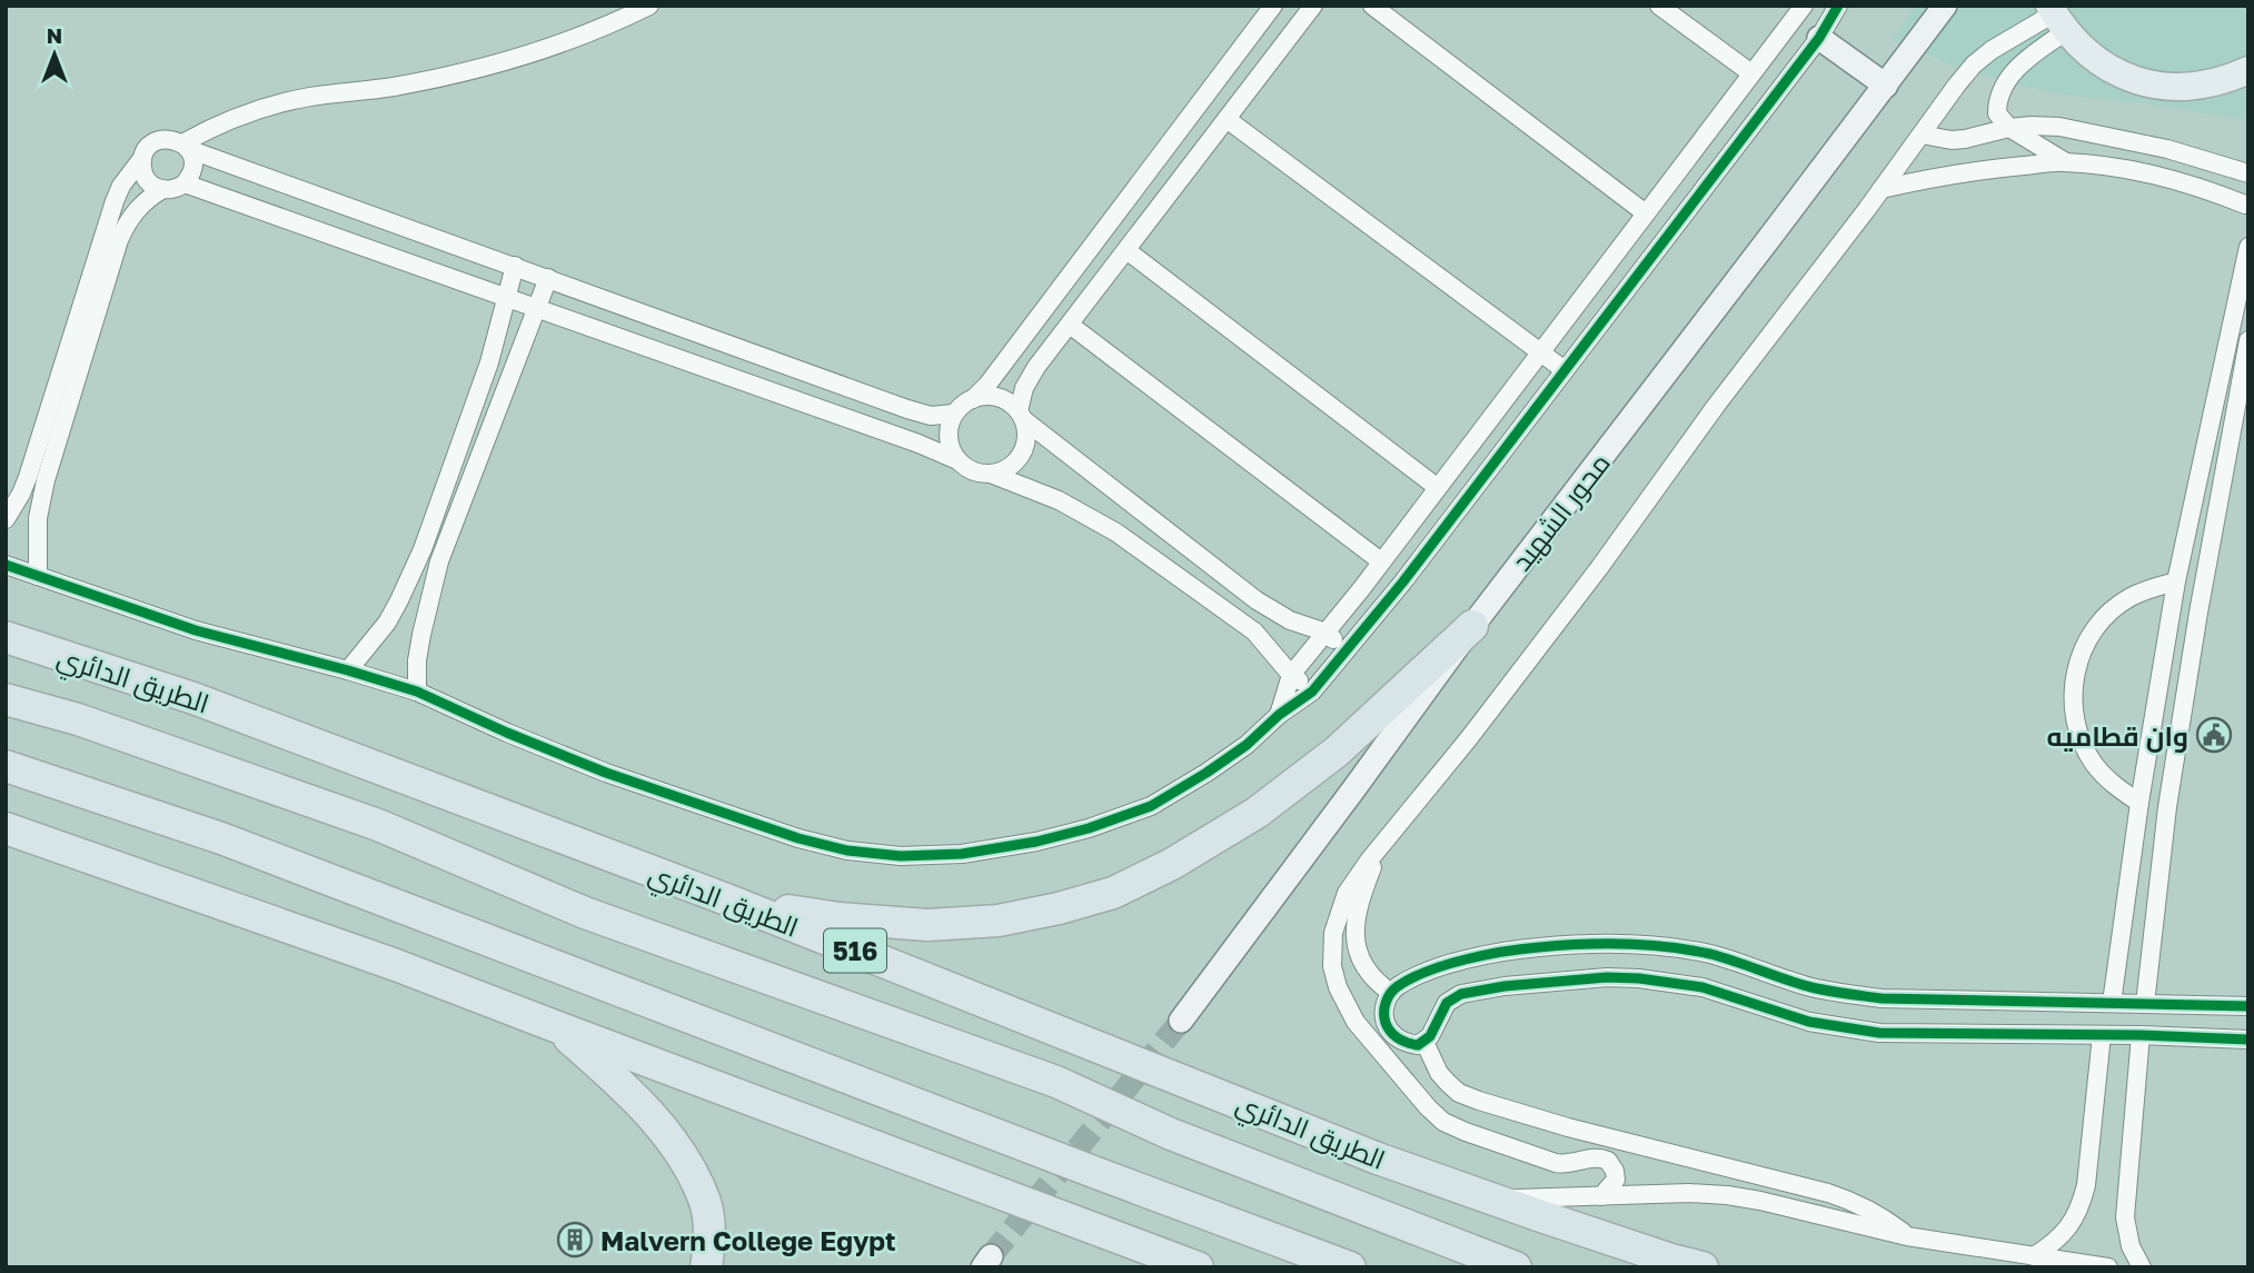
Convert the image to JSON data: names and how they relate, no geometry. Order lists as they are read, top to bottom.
{
  "streets": {
    "highway": ["الطريق الدائري", "516"],
    "street": ["محور الشهيد"]
  },
  "places": {
    "public building": ["وان قطاميه"],
    "building": ["Malvern College Egypt"]
  },
  "north": "top"
}
